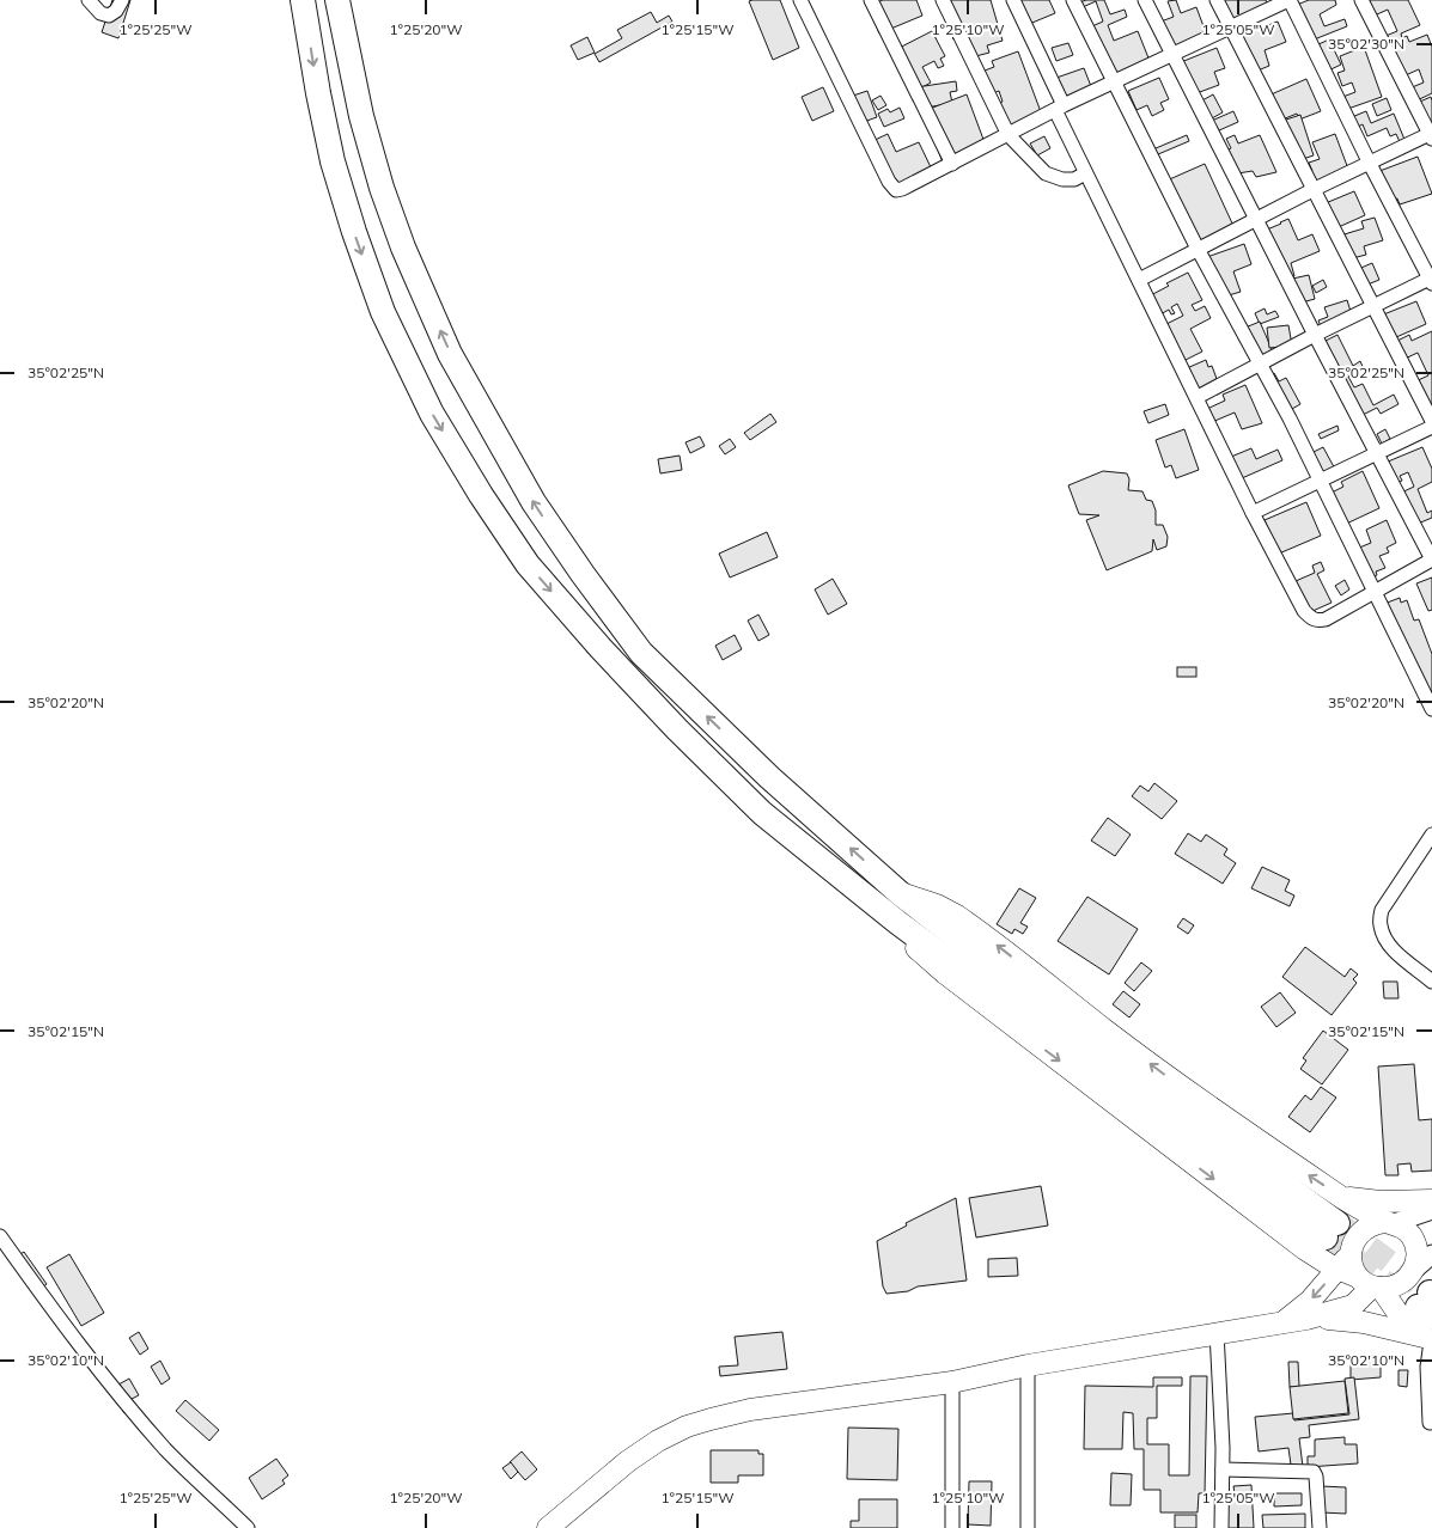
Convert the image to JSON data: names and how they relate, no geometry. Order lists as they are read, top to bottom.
{
  "coordinates": [
    "1°25'25\"W",
    "1°25'20\"W",
    "1°25'15\"W",
    "1°25'10\"W",
    "1°25'05\"W",
    "35°02'30\"N",
    "35°02'25\"N",
    "35°02'20\"N",
    "35°02'15\"N",
    "35°02'10\"N"
  ]
}
